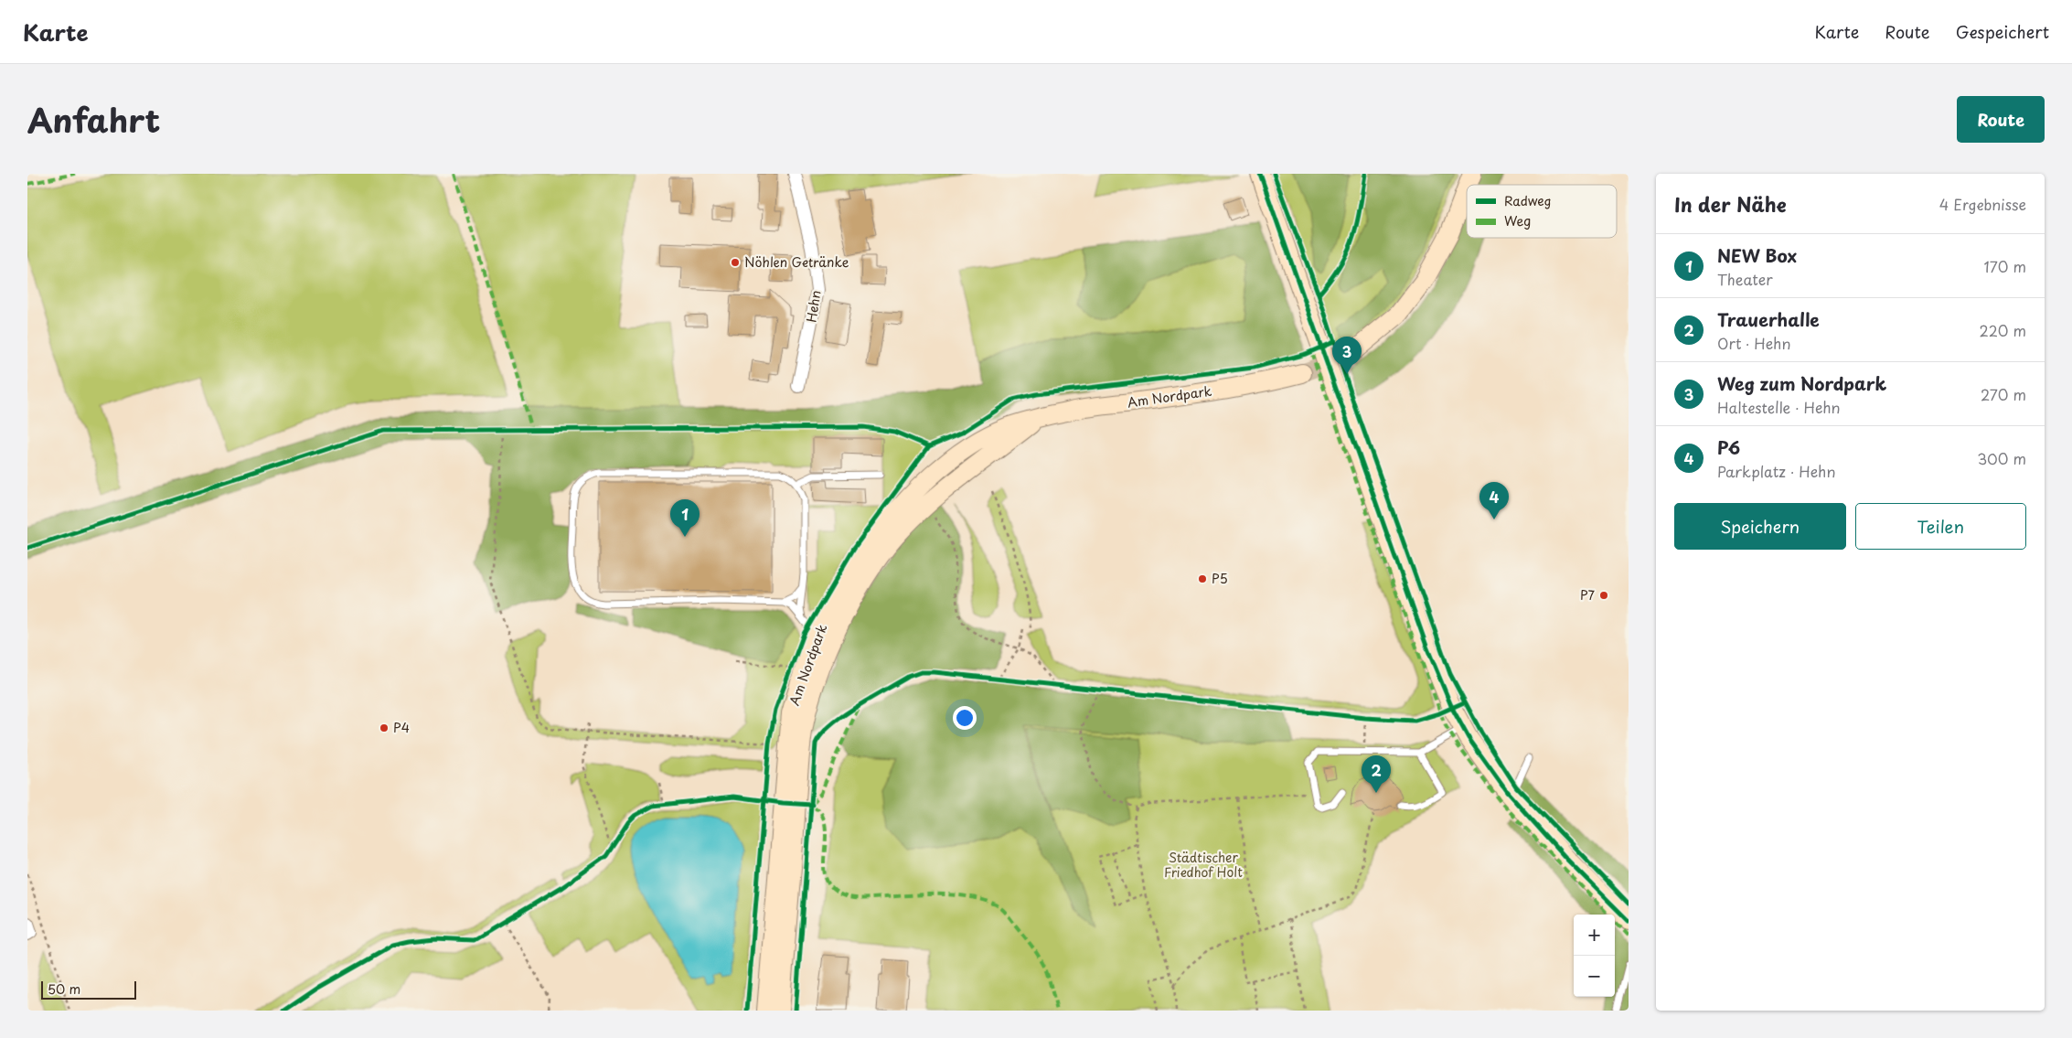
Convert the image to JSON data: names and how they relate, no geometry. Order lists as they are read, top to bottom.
{
  "streets": {
    "street": ["Hehn", "Am Nordpark"]
  },
  "parks": ["Städtischer Friedhof Holt"],
  "places": [
    "Nöhlen Getränke",
    "P5",
    "P7",
    "P4"
  ],
  "legend": ["Radweg", "Weg"],
  "scale_bar": "50 m",
  "page": {
    "header": "Karte",
    "nav": ["Karte", "Route", "Gespeichert"],
    "title": "Anfahrt",
    "buttons": [
      "Route",
      ["Speichern", "Teilen"]
    ],
    "heading": ["In der Nähe", "4 Ergebnisse"],
    "list": [
      {
        "mark": "1",
        "name": "NEW Box",
        "note": "Theater",
        "value": "170 m"
      },
      {
        "mark": "2",
        "name": "Trauerhalle",
        "note": "Ort · Hehn",
        "value": "220 m"
      },
      {
        "mark": "3",
        "name": "Weg zum Nordpark",
        "note": "Haltestelle · Hehn",
        "value": "270 m"
      },
      {
        "mark": "4",
        "name": "P6",
        "note": "Parkplatz · Hehn",
        "value": "300 m"
      }
    ],
    "pins": [
      "3",
      "4",
      "1",
      "2"
    ],
    "map_buttons": ["+", "−"],
    "scale": "50 m"
  }
}
